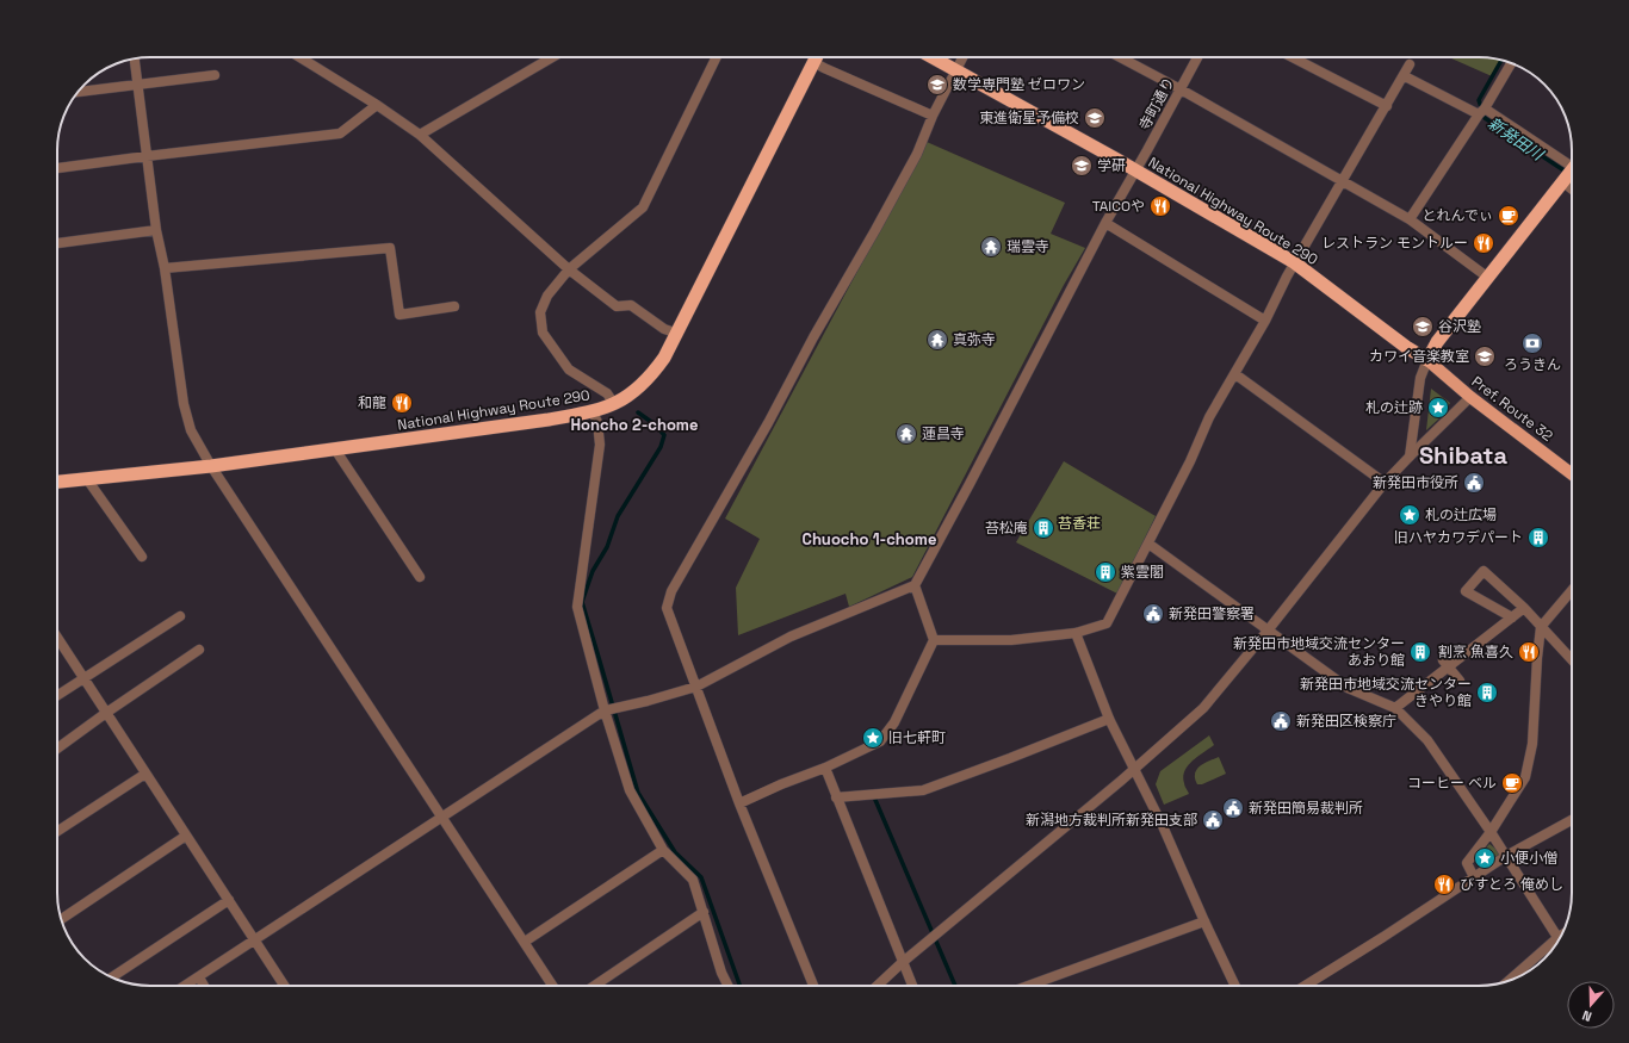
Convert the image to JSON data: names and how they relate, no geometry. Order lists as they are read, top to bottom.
{
  "streets": {
    "highway": ["National Highway Route 290"],
    "main road": ["Pref. Route 32"],
    "street": ["寺町通り"]
  },
  "crossings": [
    ["寺町通り", "National Highway Route 290"],
    ["National Highway Route 290", "Pref. Route 32"]
  ],
  "districts": ["Honcho 2-chome", "Shibata", "Chuocho 1-chome"],
  "water": ["新発田川"],
  "parks": ["苔香荘"],
  "places": {
    "school or university": [
      "数学専門塾 ゼロワン",
      "東進衛星予備校",
      "学研",
      "谷沢塾",
      "カワイ音楽教室"
    ],
    "restaurant": [
      "TAICOや",
      "レストラン モントルー",
      "和龍",
      "割烹 魚喜久",
      "びすとろ 俺めし"
    ],
    "cafe": ["とれんでぃ", "コーヒー ベル"],
    "temple": ["瑞雲寺", "真弥寺", "蓮昌寺"],
    "bank": ["ろうきん"],
    "place": [
      "札の辻跡",
      "札の辻広場",
      "旧七軒町",
      "小便小僧"
    ],
    "public building": [
      "新発田市役所",
      "新発田警察署",
      "新発田区検察庁",
      "新発田簡易裁判所",
      "新潟地方裁判所新発田支部"
    ],
    "building": [
      "苔松庵",
      "旧ハヤカワデパート",
      "紫雲閣",
      "新発田市地域交流センター あおり館",
      "新発田市地域交流センター きやり館"
    ]
  },
  "north": "bottom"
}
